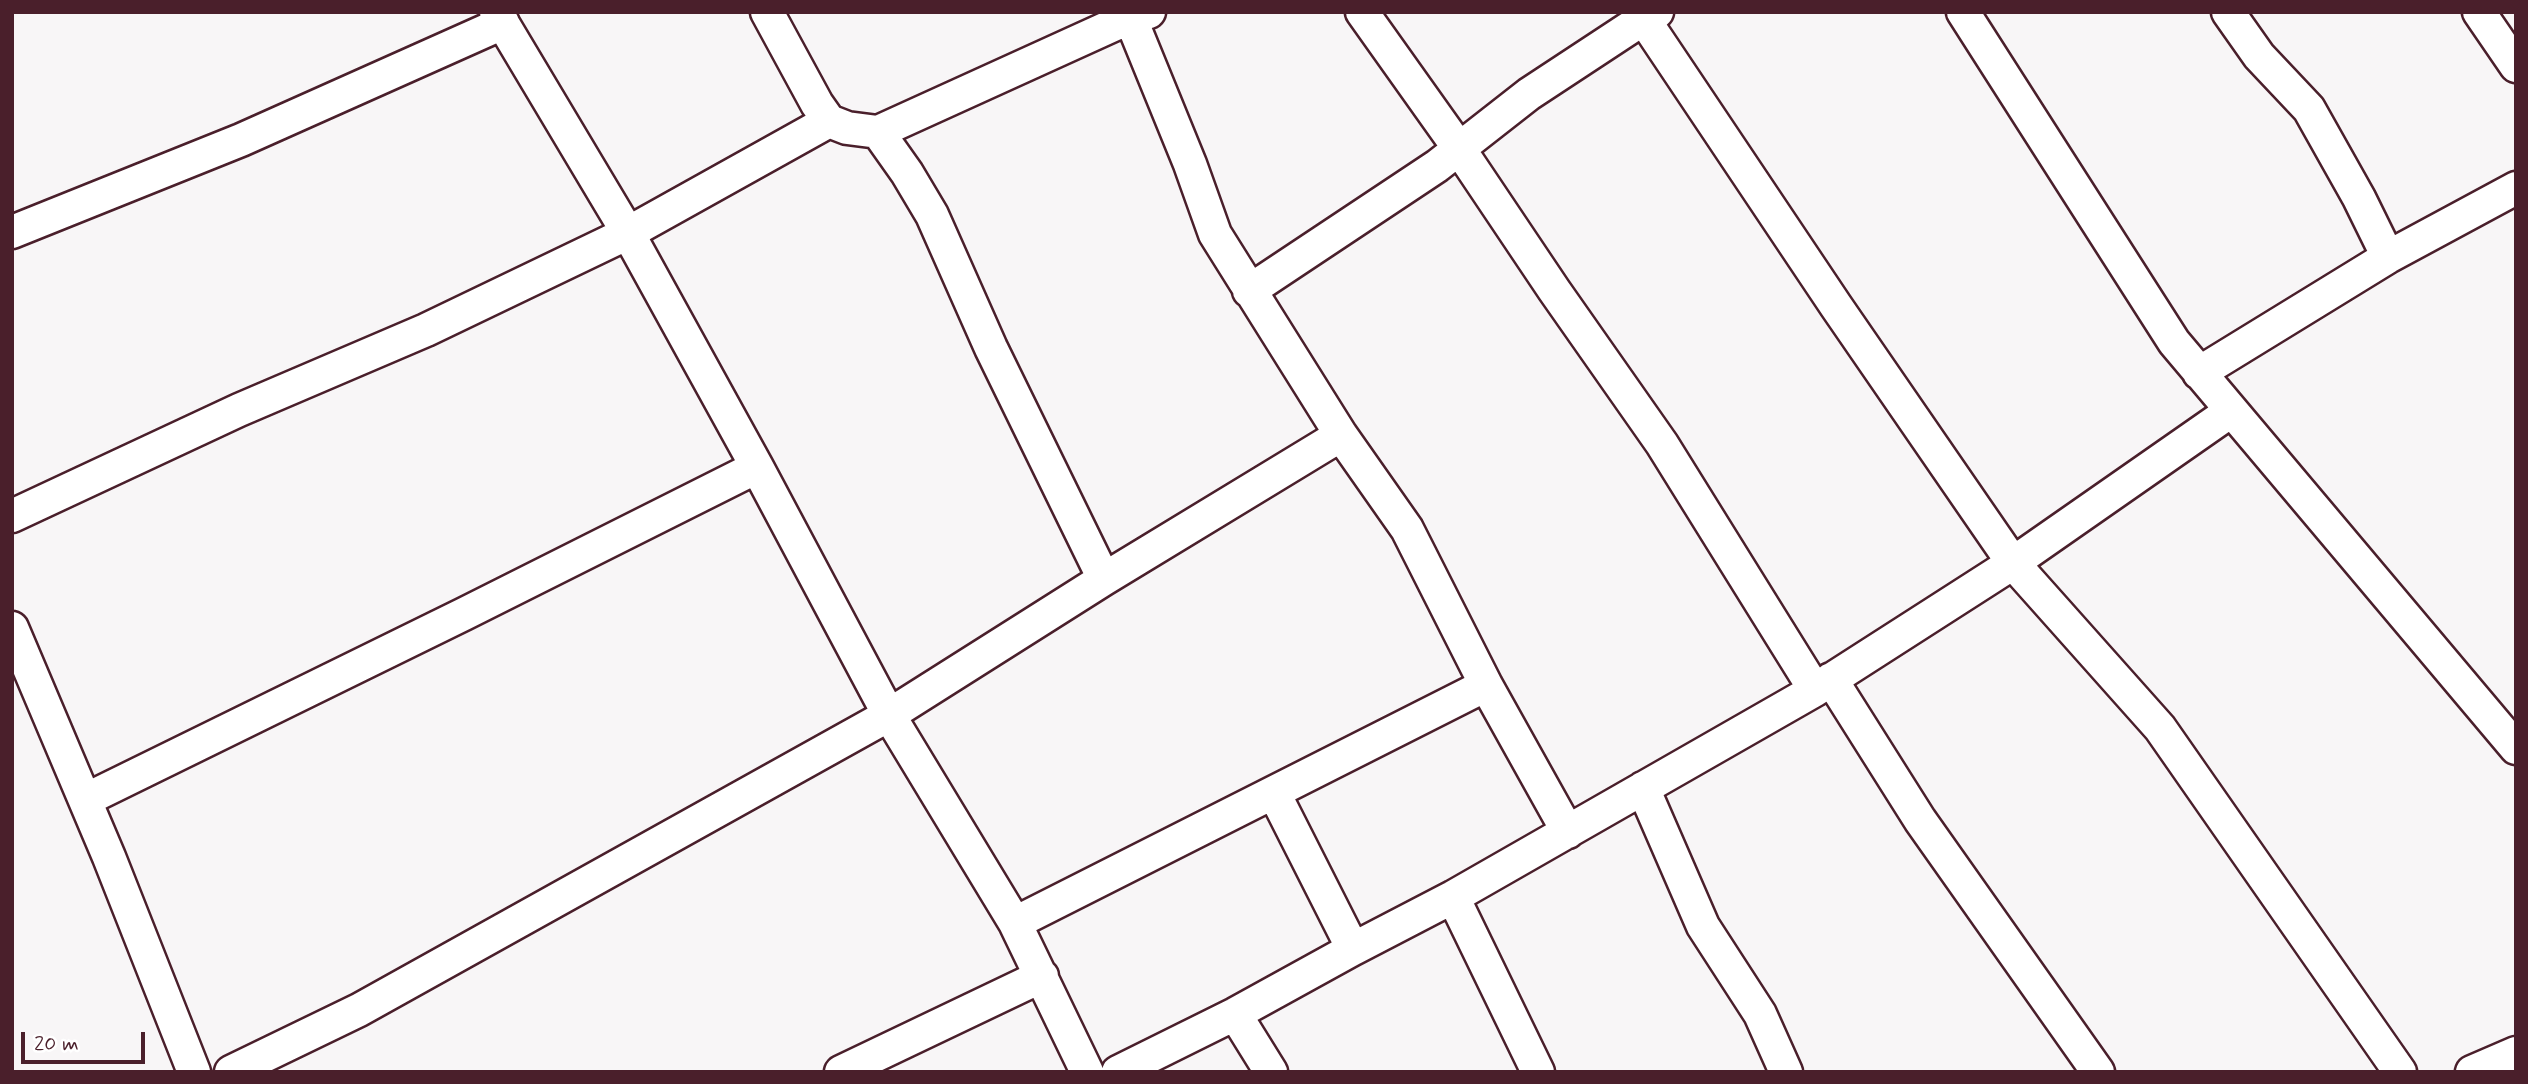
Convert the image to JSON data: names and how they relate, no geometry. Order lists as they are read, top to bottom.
{
  "scale_bar": "20 m"
}
